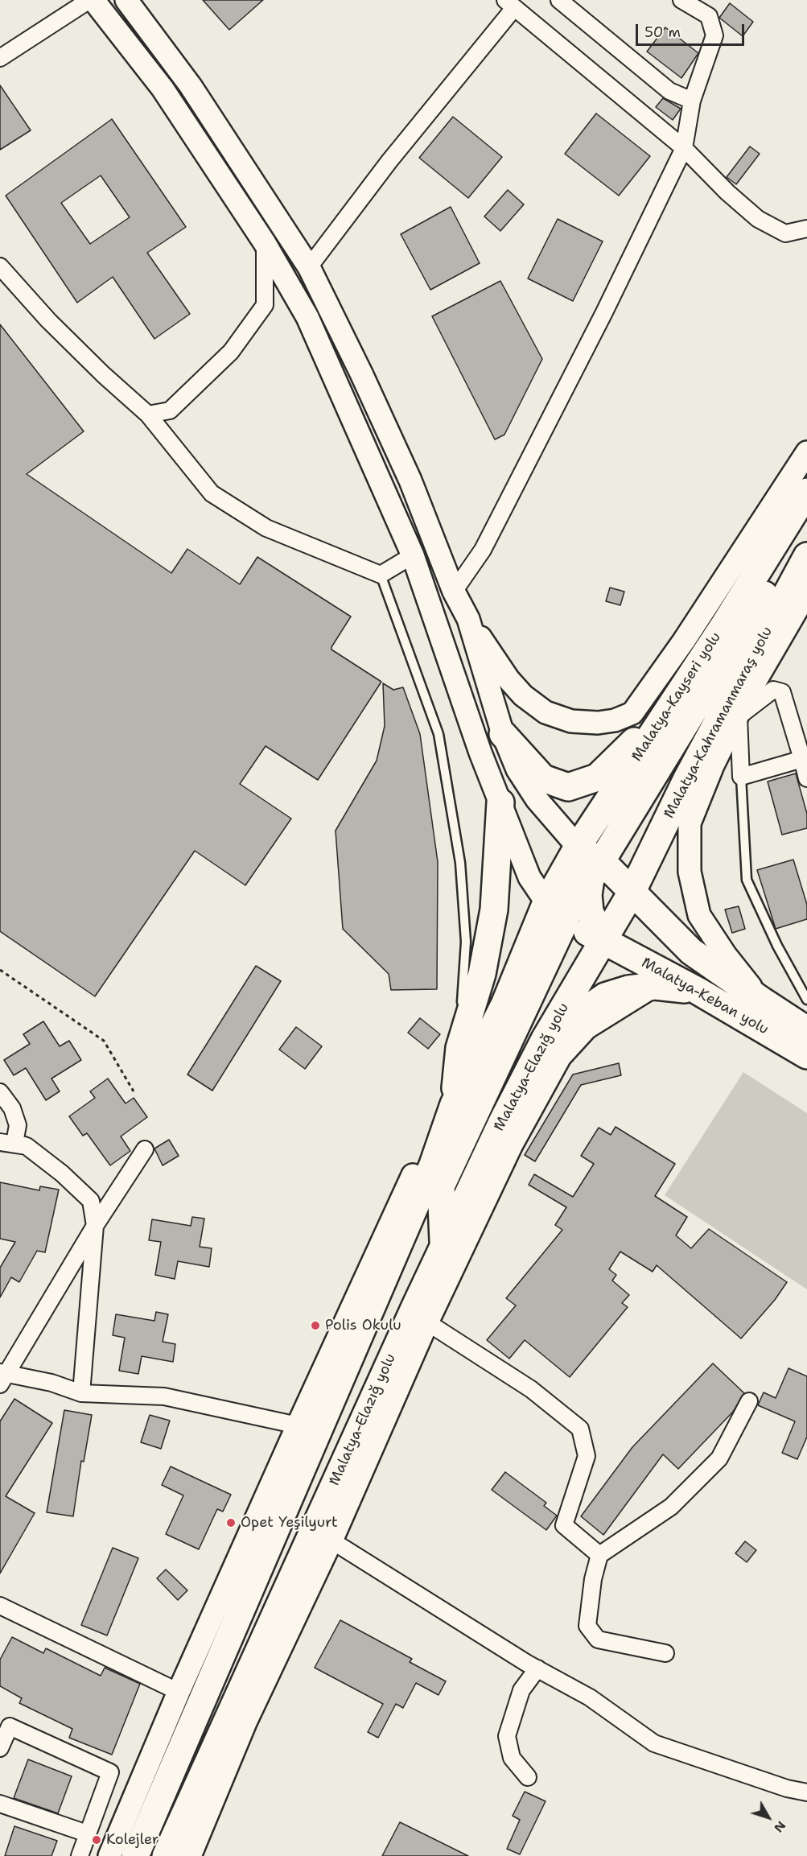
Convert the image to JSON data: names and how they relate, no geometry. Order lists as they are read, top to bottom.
{
  "streets": {
    "highway": [
      "Malatya-Kayseri yolu",
      "Malatya-Kahramanmaraş yolu",
      "Malatya-Keban yolu",
      "Malatya-Elazığ yolu"
    ]
  },
  "crossings": [
    ["Malatya-Kayseri yolu", "Malatya-Keban yolu"],
    ["Malatya-Kahramanmaraş yolu", "Malatya-Keban yolu"],
    ["Malatya-Kahramanmaraş yolu", "Malatya-Elazığ yolu"],
    ["Malatya-Keban yolu", "Malatya-Elazığ yolu"]
  ],
  "places": ["Polis Okulu", "Opet Yeşilyurt", "Kolejler"],
  "scale_bar": "50 m",
  "north": "bottom right"
}
